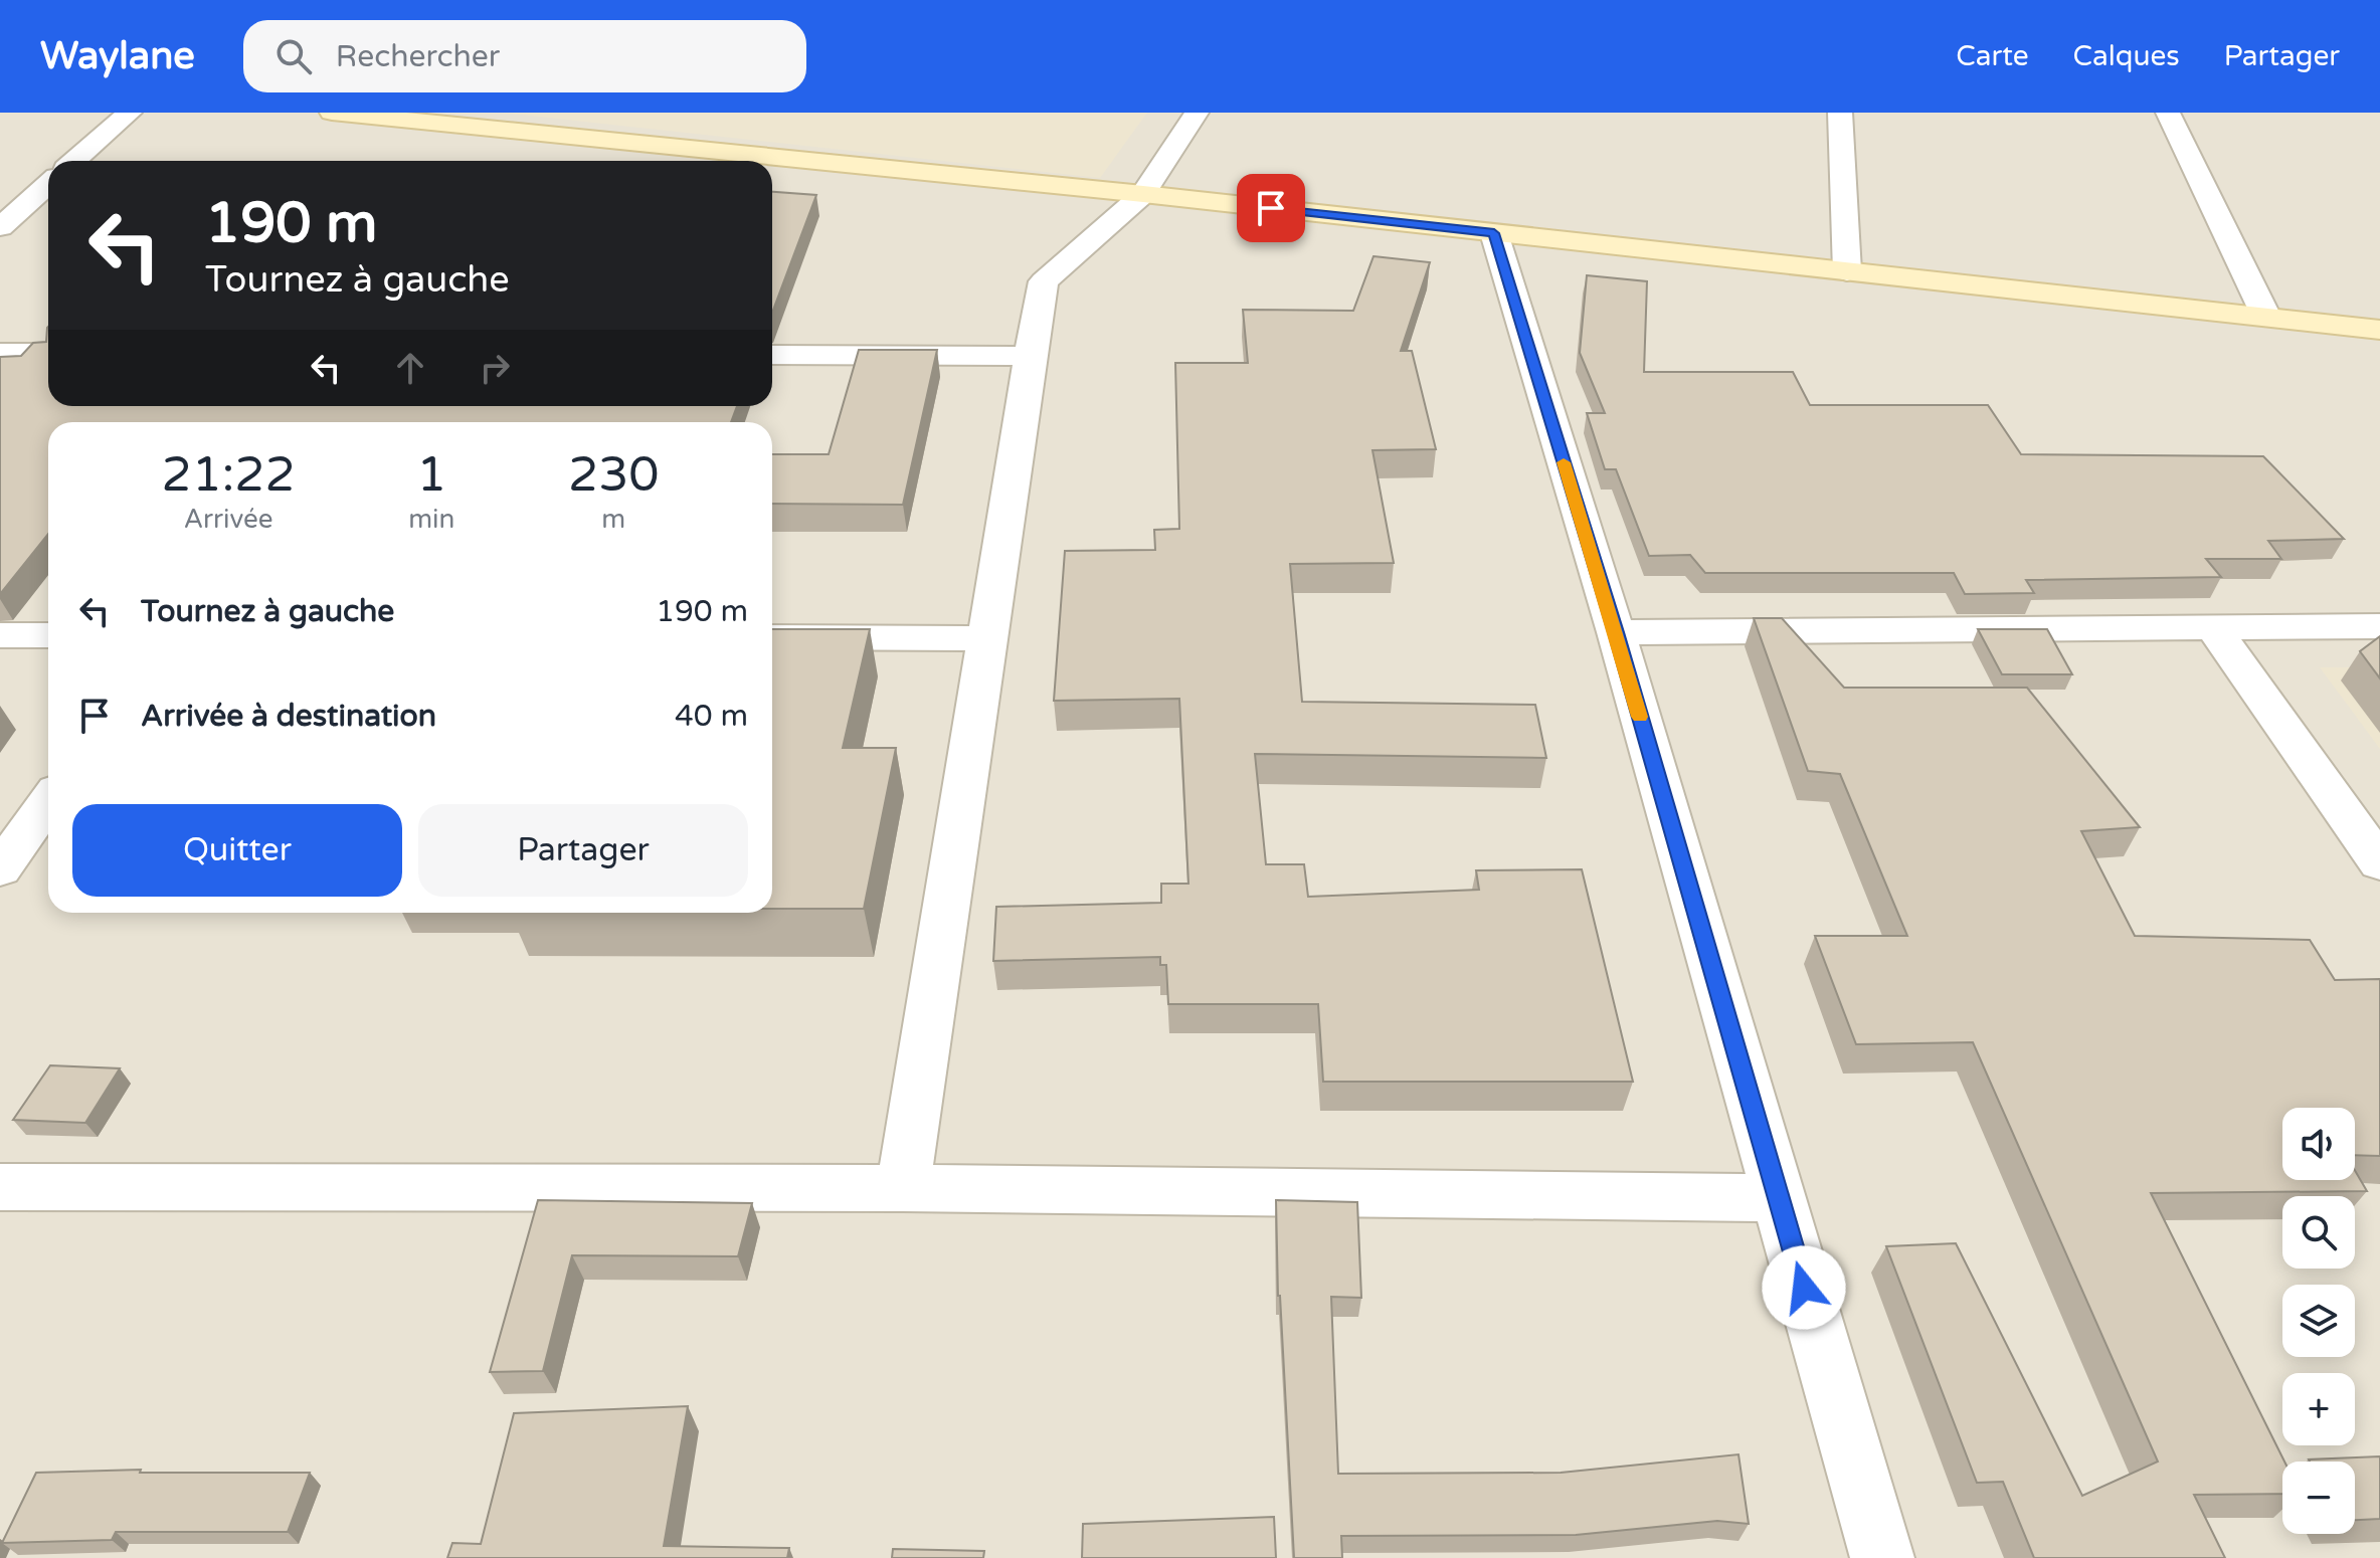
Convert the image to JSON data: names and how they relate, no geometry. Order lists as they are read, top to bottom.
{
  "page": {
    "header": "Waylane",
    "search": "Rechercher",
    "nav": ["Carte", "Calques", "Partager"],
    "turn": ["190 m", "Tournez à gauche"],
    "eta": [
      "21:22",
      "Arrivée",
      "1",
      "min",
      "230",
      "m"
    ],
    "list": [
      {
        "name": "Tournez à gauche",
        "value": "190 m"
      },
      {
        "name": "Arrivée à destination",
        "value": "40 m"
      }
    ],
    "buttons": ["Quitter", "Partager"],
    "map_buttons": ["+", "−"]
  }
}
